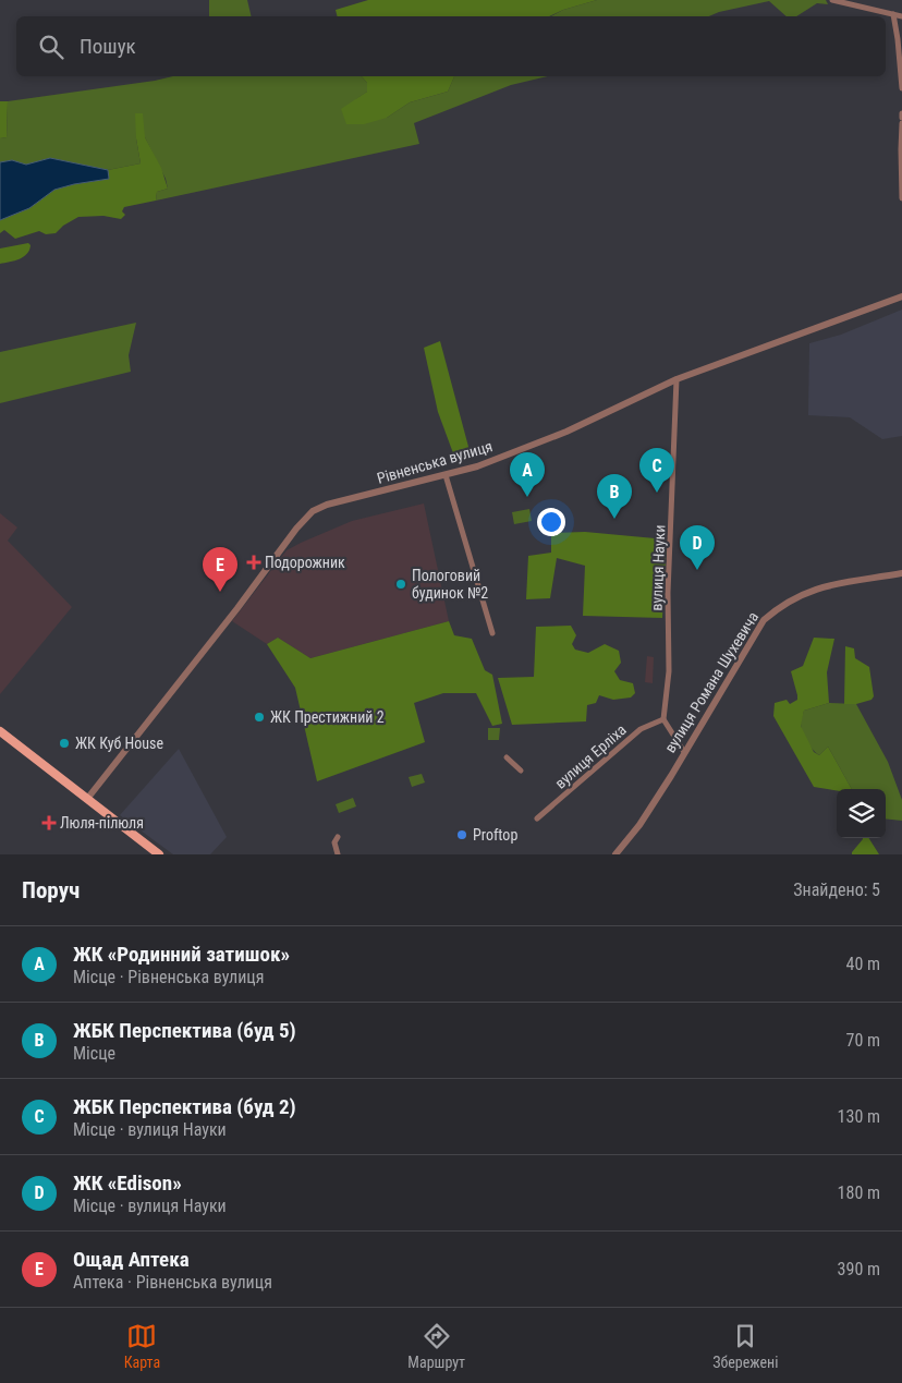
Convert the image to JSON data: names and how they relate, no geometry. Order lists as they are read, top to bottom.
{
  "streets": {
    "street": [
      "Рівненська вулиця",
      "вулиця Науки",
      "вулиця Романа Шухевича",
      "вулиця Ерліха"
    ]
  },
  "crossings": [
    ["Рівненська вулиця", "вулиця Науки"],
    ["вулиця Науки", "вулиця Ерліха"]
  ],
  "places": {
    "health": ["Подорожник", "Люля-пілюля"],
    "other": [
      "Пологовий будинок №2",
      "ЖК Престижний 2",
      "ЖК Куб House",
      "Proftop"
    ]
  },
  "page": {
    "search": "Пошук",
    "pins": [
      "C",
      "A",
      "B",
      "D",
      "E"
    ],
    "heading": ["Поруч", "Знайдено: 5"],
    "list": [
      {
        "mark": "A",
        "name": "ЖК «Родинний затишок»",
        "note": "Місце · Рівненська вулиця",
        "value": "40 m"
      },
      {
        "mark": "B",
        "name": "ЖБК Перспектива (буд 5)",
        "note": "Місце",
        "value": "70 m"
      },
      {
        "mark": "C",
        "name": "ЖБК Перспектива (буд 2)",
        "note": "Місце · вулиця Науки",
        "value": "130 m"
      },
      {
        "mark": "D",
        "name": "ЖК «Edison»",
        "note": "Місце · вулиця Науки",
        "value": "180 m"
      },
      {
        "mark": "E",
        "name": "Ощад Аптека",
        "note": "Аптека · Рівненська вулиця",
        "value": "390 m"
      }
    ],
    "nav": ["Карта", "Маршрут", "Збережені"]
  }
}
